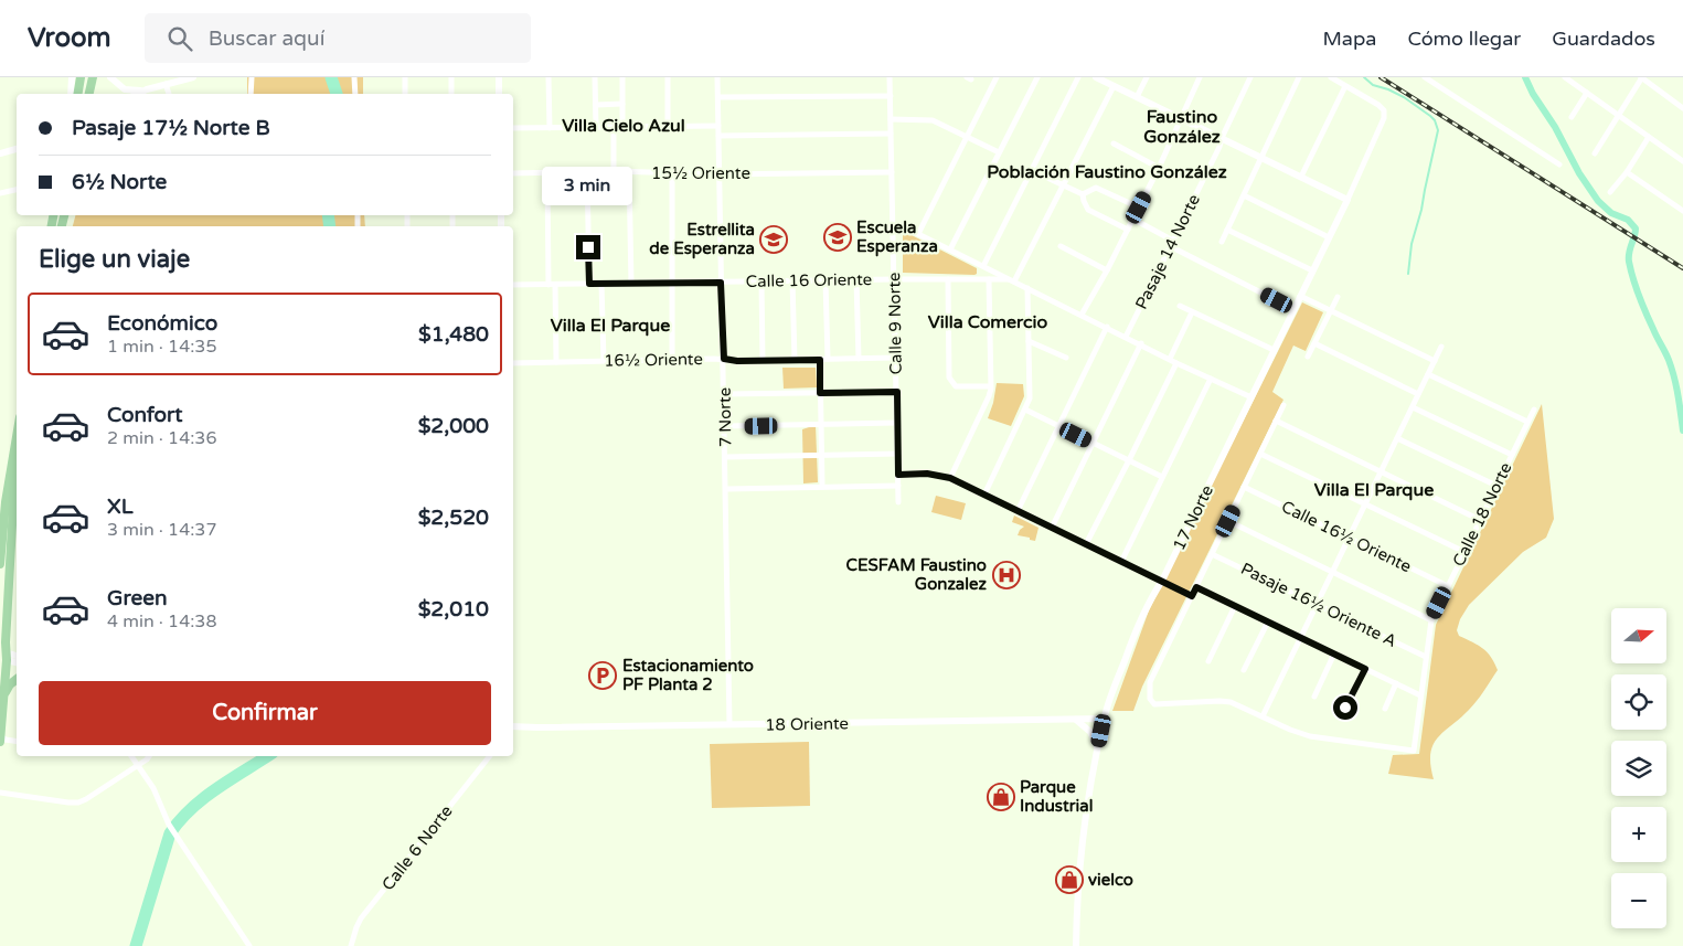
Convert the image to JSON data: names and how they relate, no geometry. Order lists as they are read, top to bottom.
{
  "streets": {
    "street": [
      "15½ Oriente",
      "Pasaje 14 Norte",
      "Calle 16 Oriente",
      "Calle 9 Norte",
      "16½ Oriente",
      "7 Norte",
      "Calle 18 Norte",
      "17 Norte",
      "Calle 16½ Oriente",
      "Pasaje 16½ Oriente A",
      "18 Oriente",
      "Calle 6 Norte"
    ]
  },
  "crossings": [
    ["15½ Oriente", "Calle 9 Norte"],
    ["15½ Oriente", "7 Norte"],
    ["Pasaje 14 Norte", "Calle 16 Oriente"],
    ["Calle 16 Oriente", "Calle 9 Norte"],
    ["Calle 16 Oriente", "7 Norte"],
    ["Calle 16 Oriente", "17 Norte"],
    ["Calle 9 Norte", "16½ Oriente"],
    ["16½ Oriente", "7 Norte"],
    ["7 Norte", "18 Oriente"],
    ["Calle 18 Norte", "Calle 16½ Oriente"],
    ["Calle 18 Norte", "Pasaje 16½ Oriente A"],
    ["17 Norte", "18 Oriente"]
  ],
  "districts": [
    "Faustino González",
    "Villa Cielo Azul",
    "Población Faustino González",
    "Villa Comercio",
    "Villa El Parque",
    "Villa El Parque"
  ],
  "places": {
    "school or university": ["Escuela Esperanza", "Estrellita de Esperanza"],
    "hospital": ["CESFAM Faustino Gonzalez"],
    "parking": ["Estacionamiento PF Planta 2"],
    "shop": ["Parque Industrial", "vielco"]
  },
  "north": "right",
  "page": {
    "header": "Vroom",
    "search": "Buscar aquí",
    "nav": ["Mapa", "Cómo llegar", "Guardados"],
    "banner": ["Pasaje 17½ Norte B", "6½ Norte"],
    "bubble": "3 min",
    "heading": "Elige un viaje",
    "list": [
      {
        "name": "Económico",
        "note": "1 min · 14:35",
        "value": "$1,480"
      },
      {
        "name": "Confort",
        "note": "2 min · 14:36",
        "value": "$2,000"
      },
      {
        "name": "XL",
        "note": "3 min · 14:37",
        "value": "$2,520"
      },
      {
        "name": "Green",
        "note": "4 min · 14:38",
        "value": "$2,010"
      }
    ],
    "map_buttons": ["+", "−"],
    "buttons": "Confirmar"
  }
}
